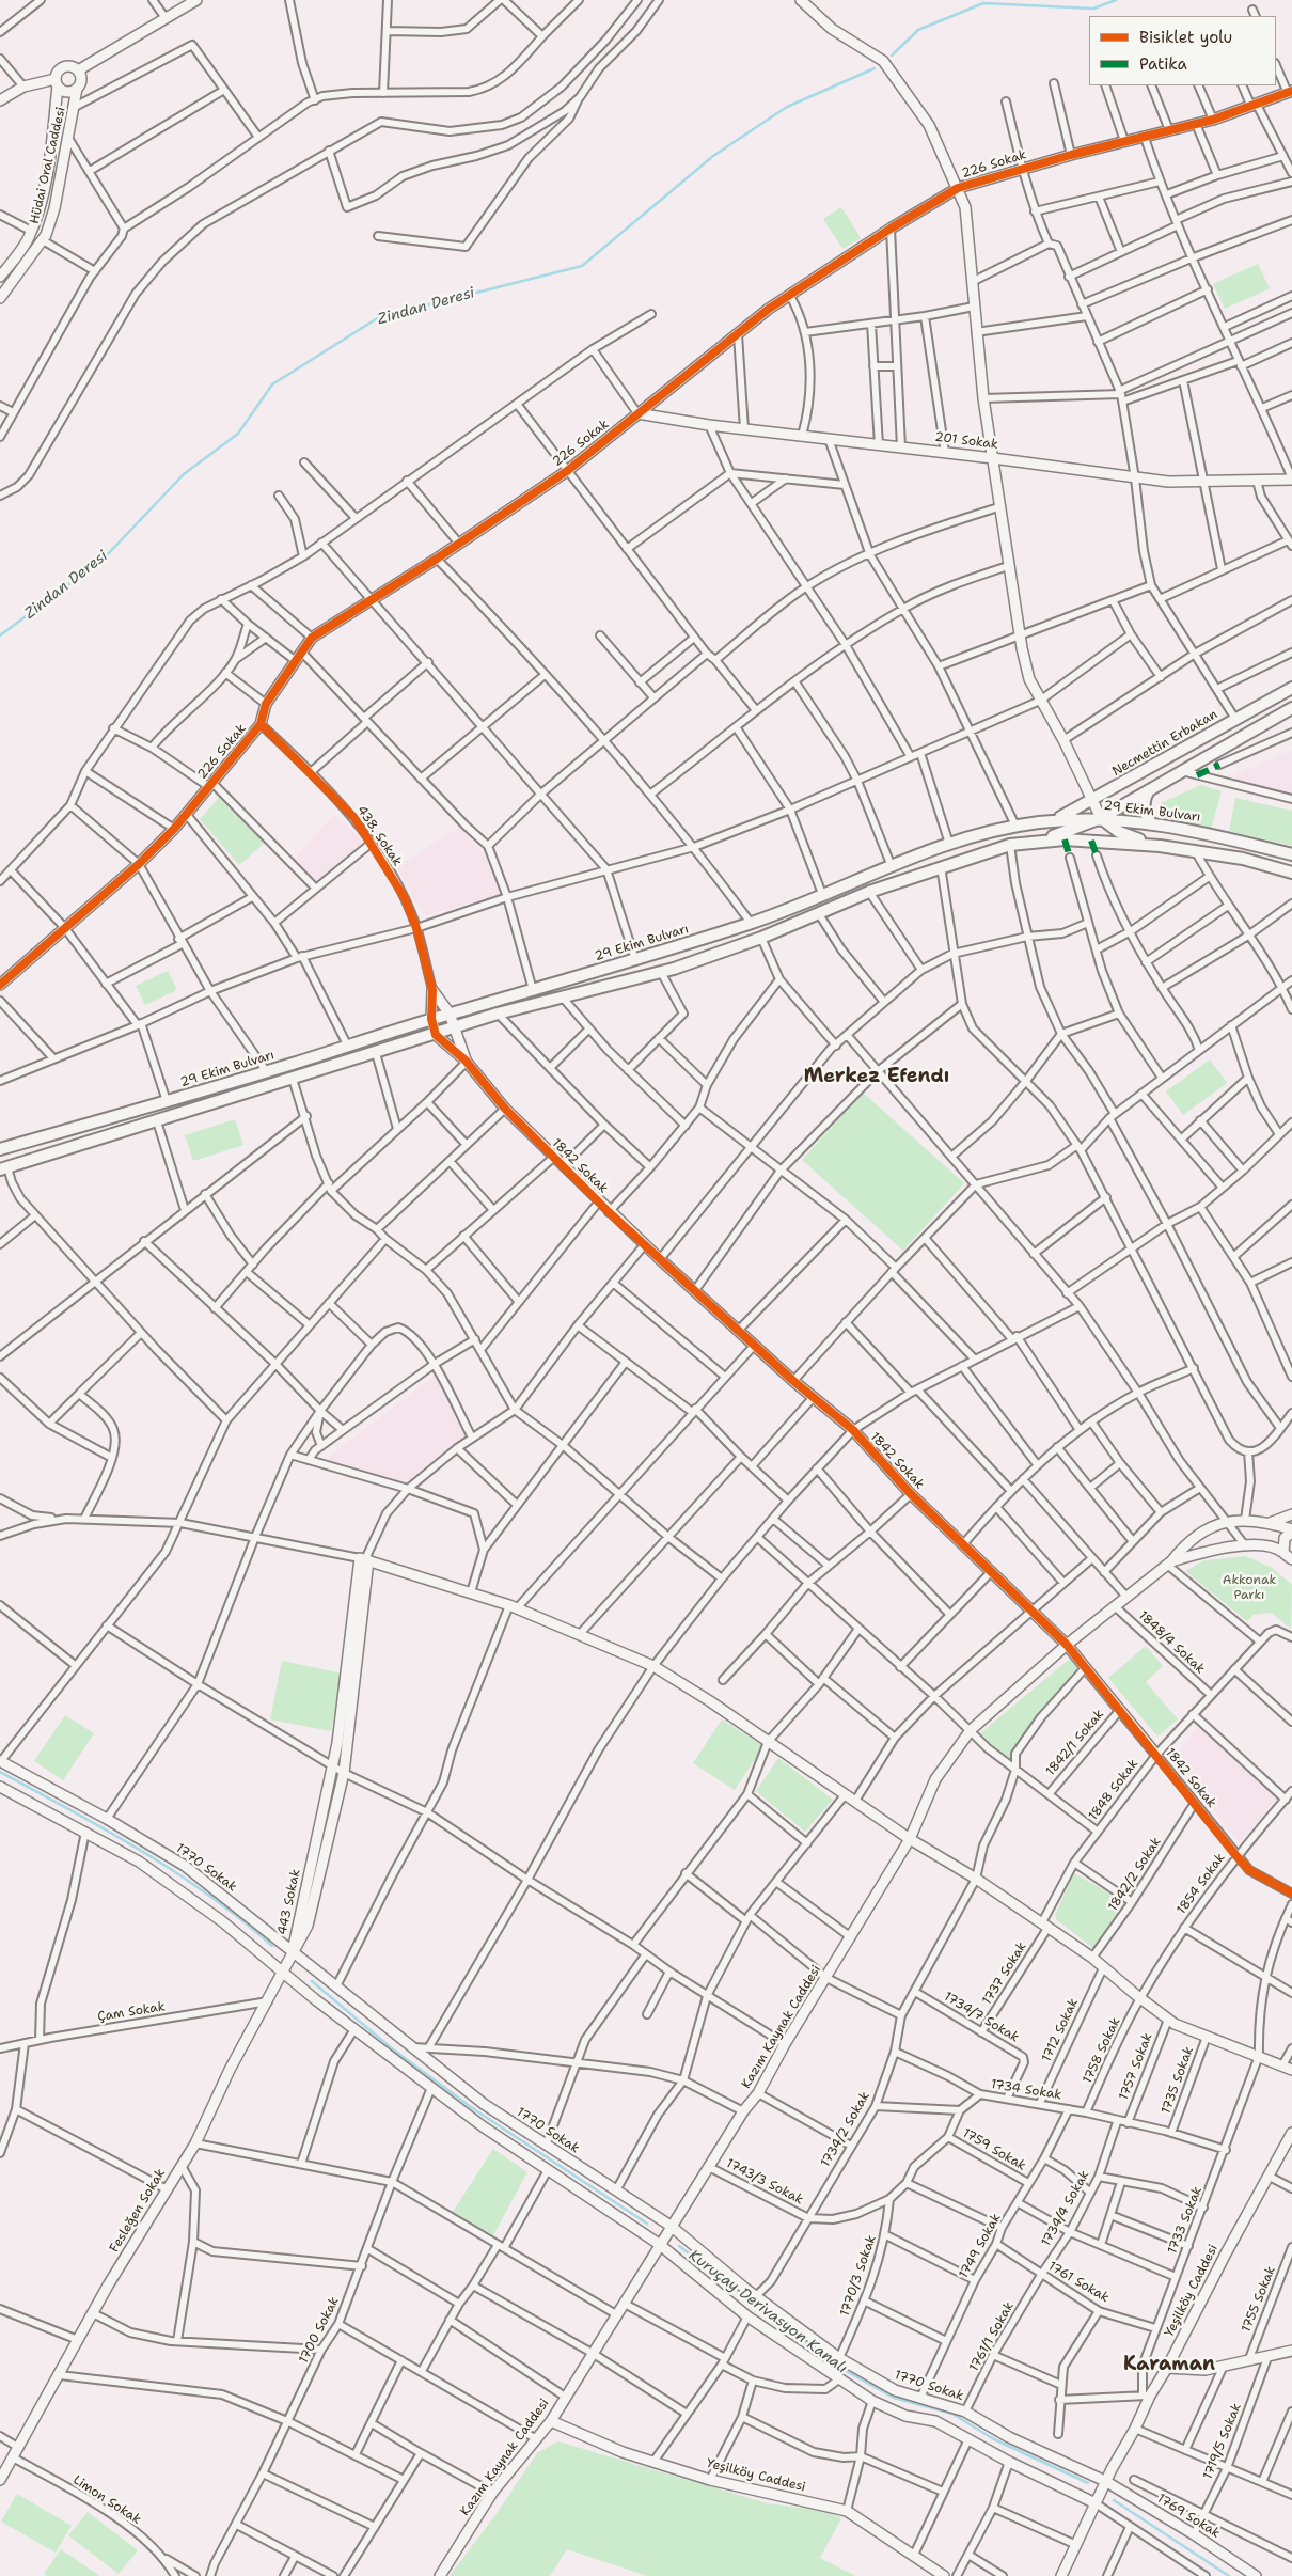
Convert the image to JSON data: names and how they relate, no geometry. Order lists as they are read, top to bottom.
{
  "streets": {
    "main road": ["Necmettin Erbakan", "29 Ekim Bulvarı"],
    "street": [
      "226 Sokak",
      "Hüdai Oral Caddesi",
      "201 Sokak",
      "438. Sokak",
      "1842 Sokak",
      "1848/4 Sokak",
      "1842/1 Sokak",
      "1848 Sokak",
      "1770 Sokak",
      "1842/2 Sokak",
      "1854 Sokak",
      "443 Sokak",
      "1737 Sokak",
      "Çam Sokak",
      "1734/7 Sokak",
      "Kazım Kaynak Caddesi",
      "1712 Sokak",
      "1758 Sokak",
      "1757 Sokak",
      "1735 Sokak",
      "1734 Sokak",
      "1734/2 Sokak",
      "1759 Sokak",
      "1743/3 Sokak",
      "1734/4 Sokak",
      "Fesleğen Sokak",
      "1733 Sokak",
      "1749 Sokak",
      "1770/3 Sokak",
      "1761 Sokak",
      "Yeşilköy Caddesi",
      "1755 Sokak",
      "1700 Sokak",
      "1761/1 Sokak",
      "1719/5 Sokak",
      "Limon Sokak",
      "1769 Sokak"
    ]
  },
  "crossings": [
    ["226 Sokak", "201 Sokak"],
    ["226 Sokak", "438. Sokak"],
    ["Necmettin Erbakan", "29 Ekim Bulvarı"],
    ["1842 Sokak", "1842/1 Sokak"],
    ["1842 Sokak", "1848 Sokak"],
    ["1842 Sokak", "1842/2 Sokak"],
    ["1842 Sokak", "1854 Sokak"],
    ["1842 Sokak", "Kazım Kaynak Caddesi"],
    ["1842 Sokak", "1734/2 Sokak"],
    ["1848/4 Sokak", "1848 Sokak"],
    ["1848/4 Sokak", "Kazım Kaynak Caddesi"],
    ["1848 Sokak", "1737 Sokak"],
    ["1770 Sokak", "443 Sokak"],
    ["1770 Sokak", "Kazım Kaynak Caddesi"],
    ["1770 Sokak", "1734/2 Sokak"],
    ["1770 Sokak", "Fesleğen Sokak"],
    ["1770 Sokak", "1749 Sokak"],
    ["1770 Sokak", "1770/3 Sokak"],
    ["1770 Sokak", "Yeşilköy Caddesi"],
    ["1770 Sokak", "1761/1 Sokak"],
    ["1770 Sokak", "1769 Sokak"],
    ["1854 Sokak", "1758 Sokak"],
    ["443 Sokak", "Fesleğen Sokak"],
    ["1737 Sokak", "1734/7 Sokak"],
    ["Çam Sokak", "Fesleğen Sokak"],
    ["1734/7 Sokak", "1734 Sokak"],
    ["1734/7 Sokak", "1734/2 Sokak"],
    ["Kazım Kaynak Caddesi", "1743/3 Sokak"],
    ["Kazım Kaynak Caddesi", "Yeşilköy Caddesi"],
    ["1712 Sokak", "1734 Sokak"],
    ["1758 Sokak", "1734 Sokak"],
    ["1757 Sokak", "1734 Sokak"],
    ["1735 Sokak", "1734 Sokak"],
    ["1734 Sokak", "1734/4 Sokak"],
    ["1734 Sokak", "1733 Sokak"],
    ["1734 Sokak", "1749 Sokak"],
    ["1734/2 Sokak", "1743/3 Sokak"],
    ["1759 Sokak", "1749 Sokak"],
    ["1734/4 Sokak", "1761 Sokak"],
    ["1734/4 Sokak", "1761/1 Sokak"],
    ["Fesleğen Sokak", "Limon Sokak"],
    ["1733 Sokak", "1761 Sokak"],
    ["1733 Sokak", "Yeşilköy Caddesi"],
    ["1749 Sokak", "1761 Sokak"],
    ["1761 Sokak", "1761/1 Sokak"],
    ["Yeşilköy Caddesi", "1769 Sokak"],
    ["1719/5 Sokak", "1769 Sokak"]
  ],
  "districts": ["Merkez Efendı", "Karaman"],
  "water": ["Zindan Deresi", "Kuruçay Derivasyon Kanalı"],
  "parks": ["Akkonak Parkı"],
  "legend": ["Bisiklet yolu", "Patika"]
}
